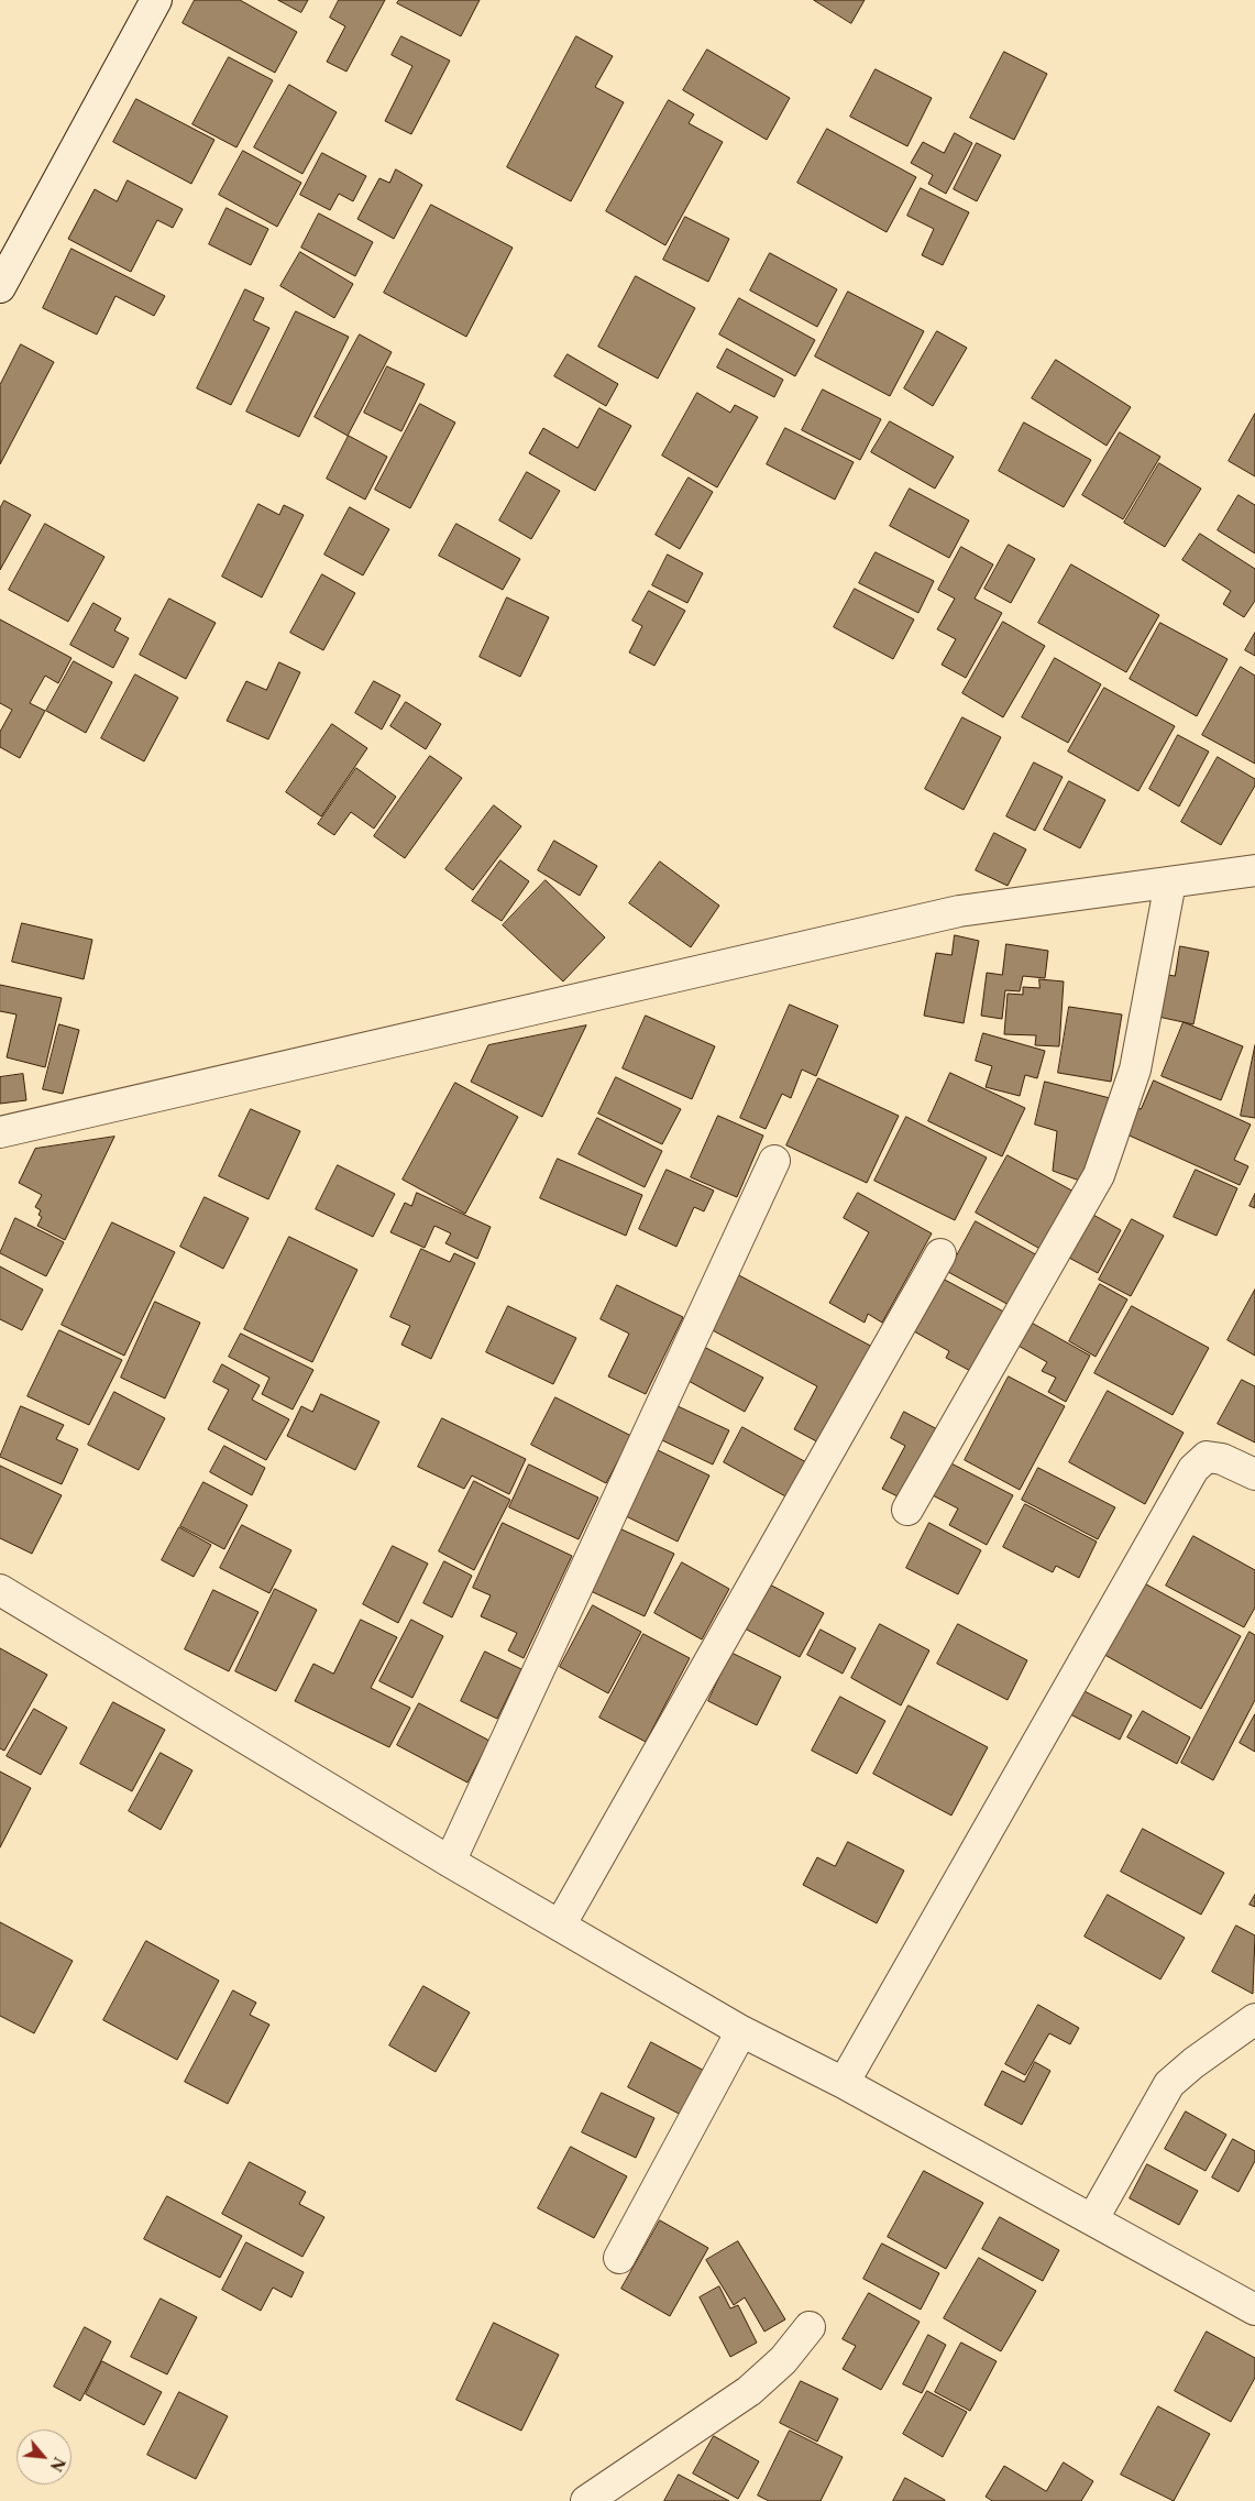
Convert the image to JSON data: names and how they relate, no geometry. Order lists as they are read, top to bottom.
{
  "north": "bottom right"
}
